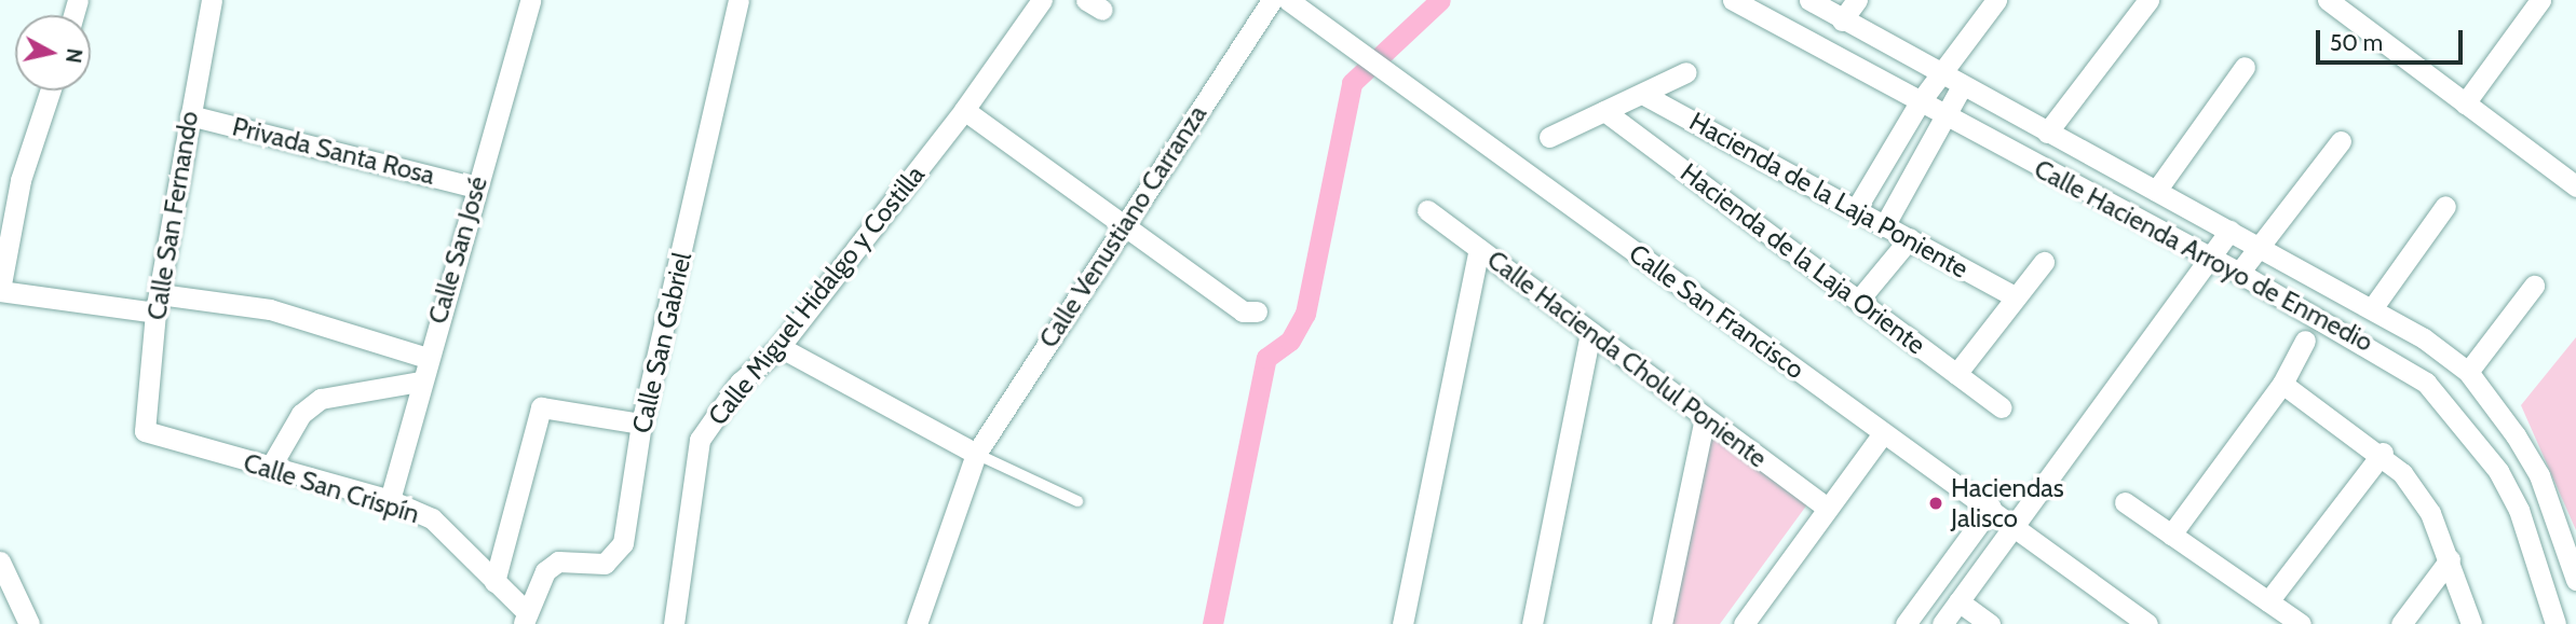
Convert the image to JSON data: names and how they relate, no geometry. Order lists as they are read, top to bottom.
{
  "streets": {
    "street": [
      "Privada Santa Rosa",
      "Hacienda de la Laja Poniente",
      "Calle San Fernando",
      "Calle Venustiano Carranza",
      "Calle San José",
      "Calle Hacienda Arroyo de Enmedio",
      "Hacienda de la Laja Oriente",
      "Calle Miguel Hidalgo y Costilla",
      "Calle San Francisco",
      "Calle San Gabriel",
      "Calle Hacienda Cholul Poniente",
      "Calle San Crispín"
    ]
  },
  "crossings": [
    ["Privada Santa Rosa", "Calle San Fernando"],
    ["Privada Santa Rosa", "Calle San José"],
    ["Calle San Fernando", "Calle San Crispín"],
    ["Calle San José", "Calle San Crispín"],
    ["Calle San Gabriel", "Calle San Crispín"]
  ],
  "places": ["Haciendas Jalisco"],
  "scale_bar": "50 m",
  "north": "right"
}
